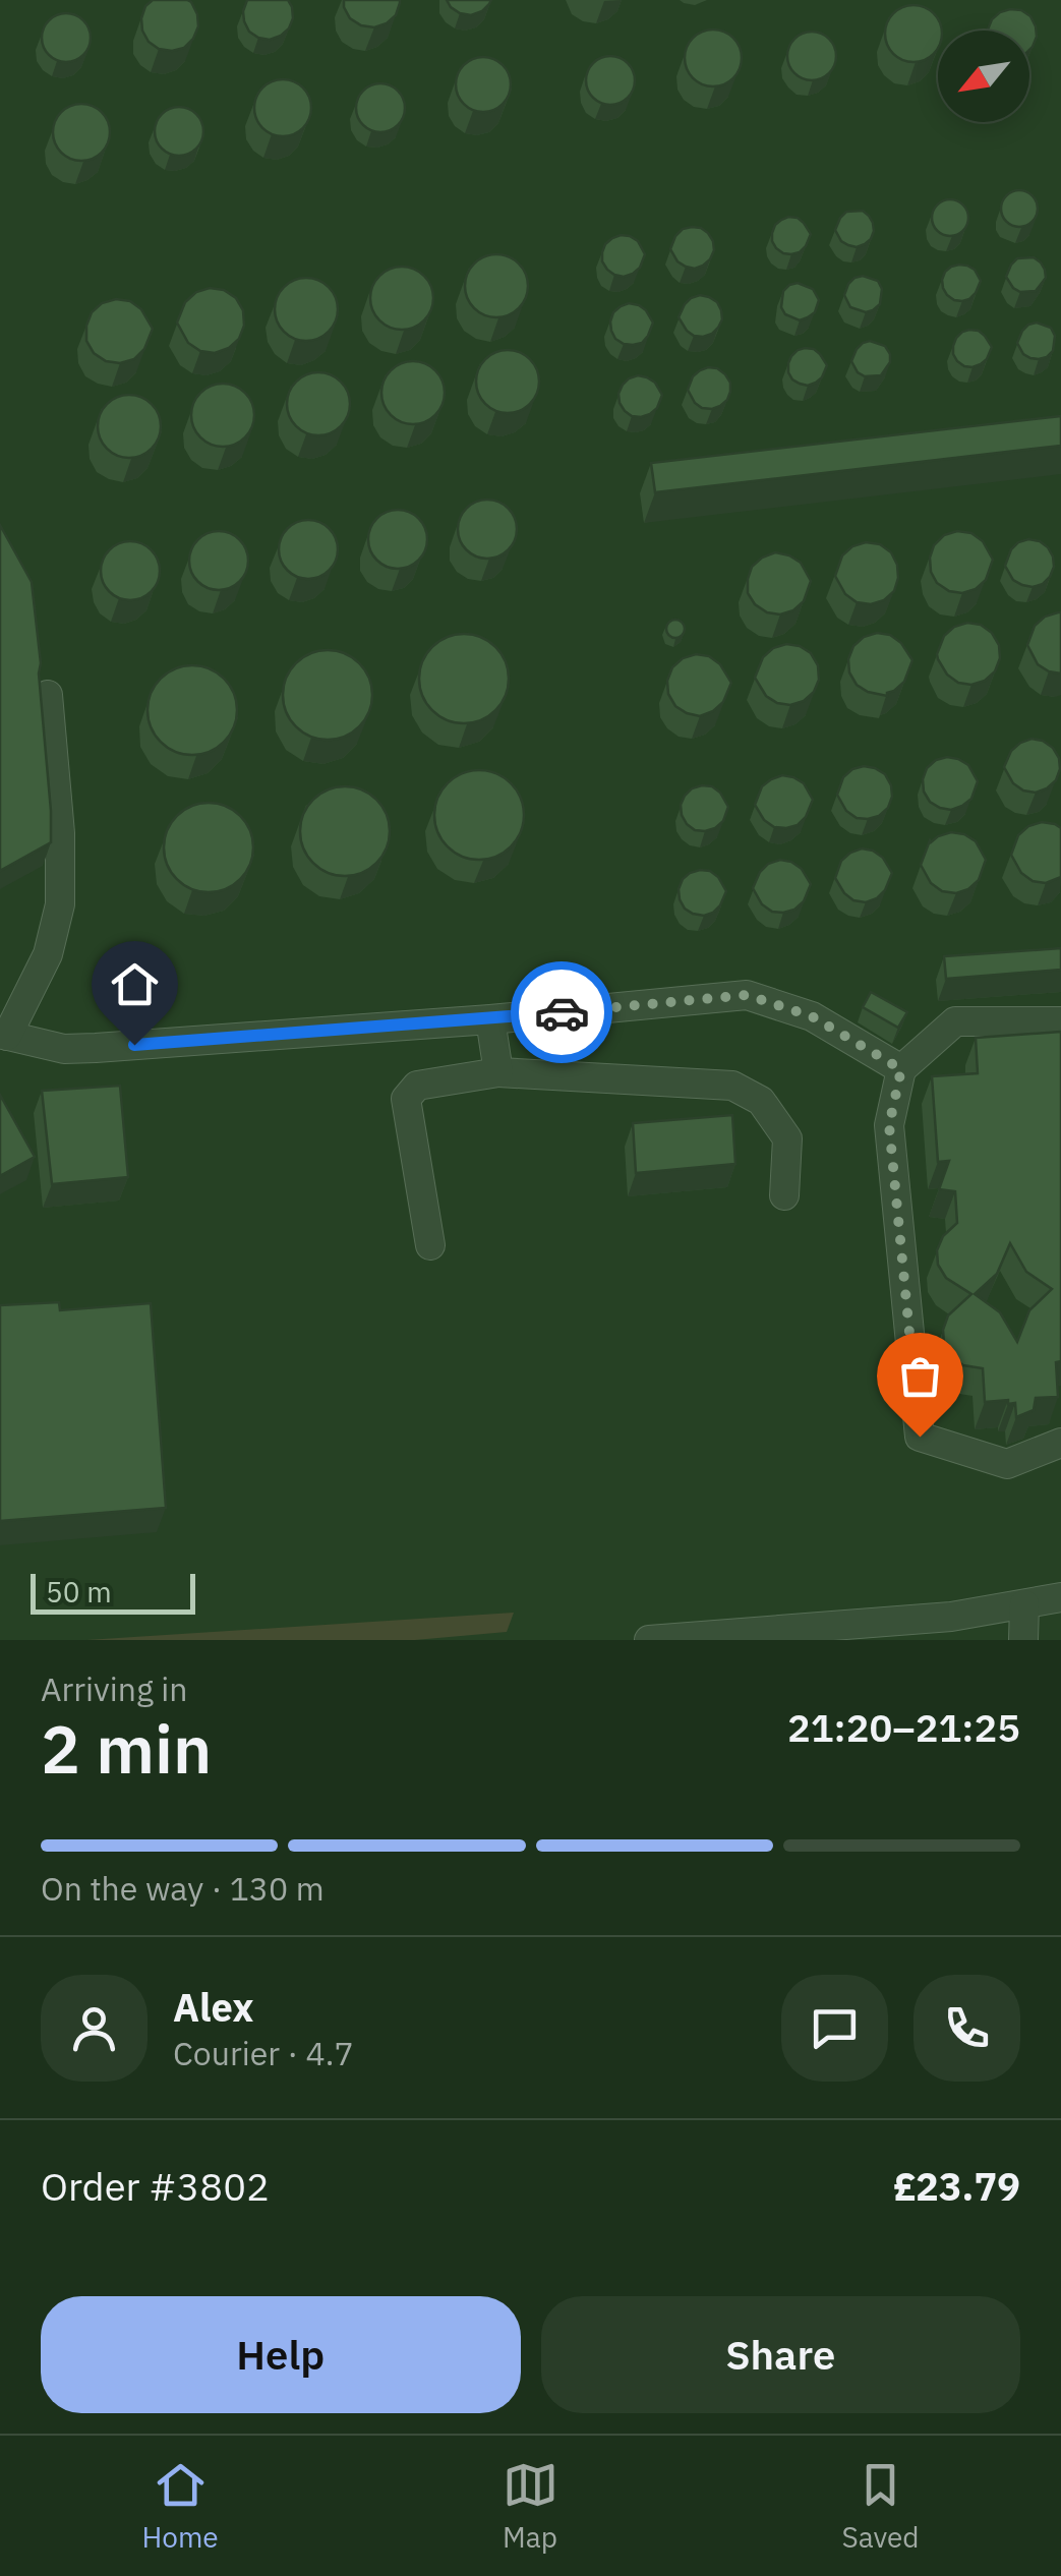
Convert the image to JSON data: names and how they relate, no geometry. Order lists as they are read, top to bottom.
{
  "scale_bar": "50 m",
  "north": "bottom left",
  "page": {
    "scale": "50 m",
    "heading": ["2 min", "Arriving in", "21:20–21:25"],
    "panel": [
      "Alex",
      "Courier · 4.7",
      "Order #3802",
      "£23.79"
    ],
    "bar": "On the way · 130 m",
    "buttons": ["Help", "Share"],
    "tabs": ["Home", "Map", "Saved"]
  }
}
